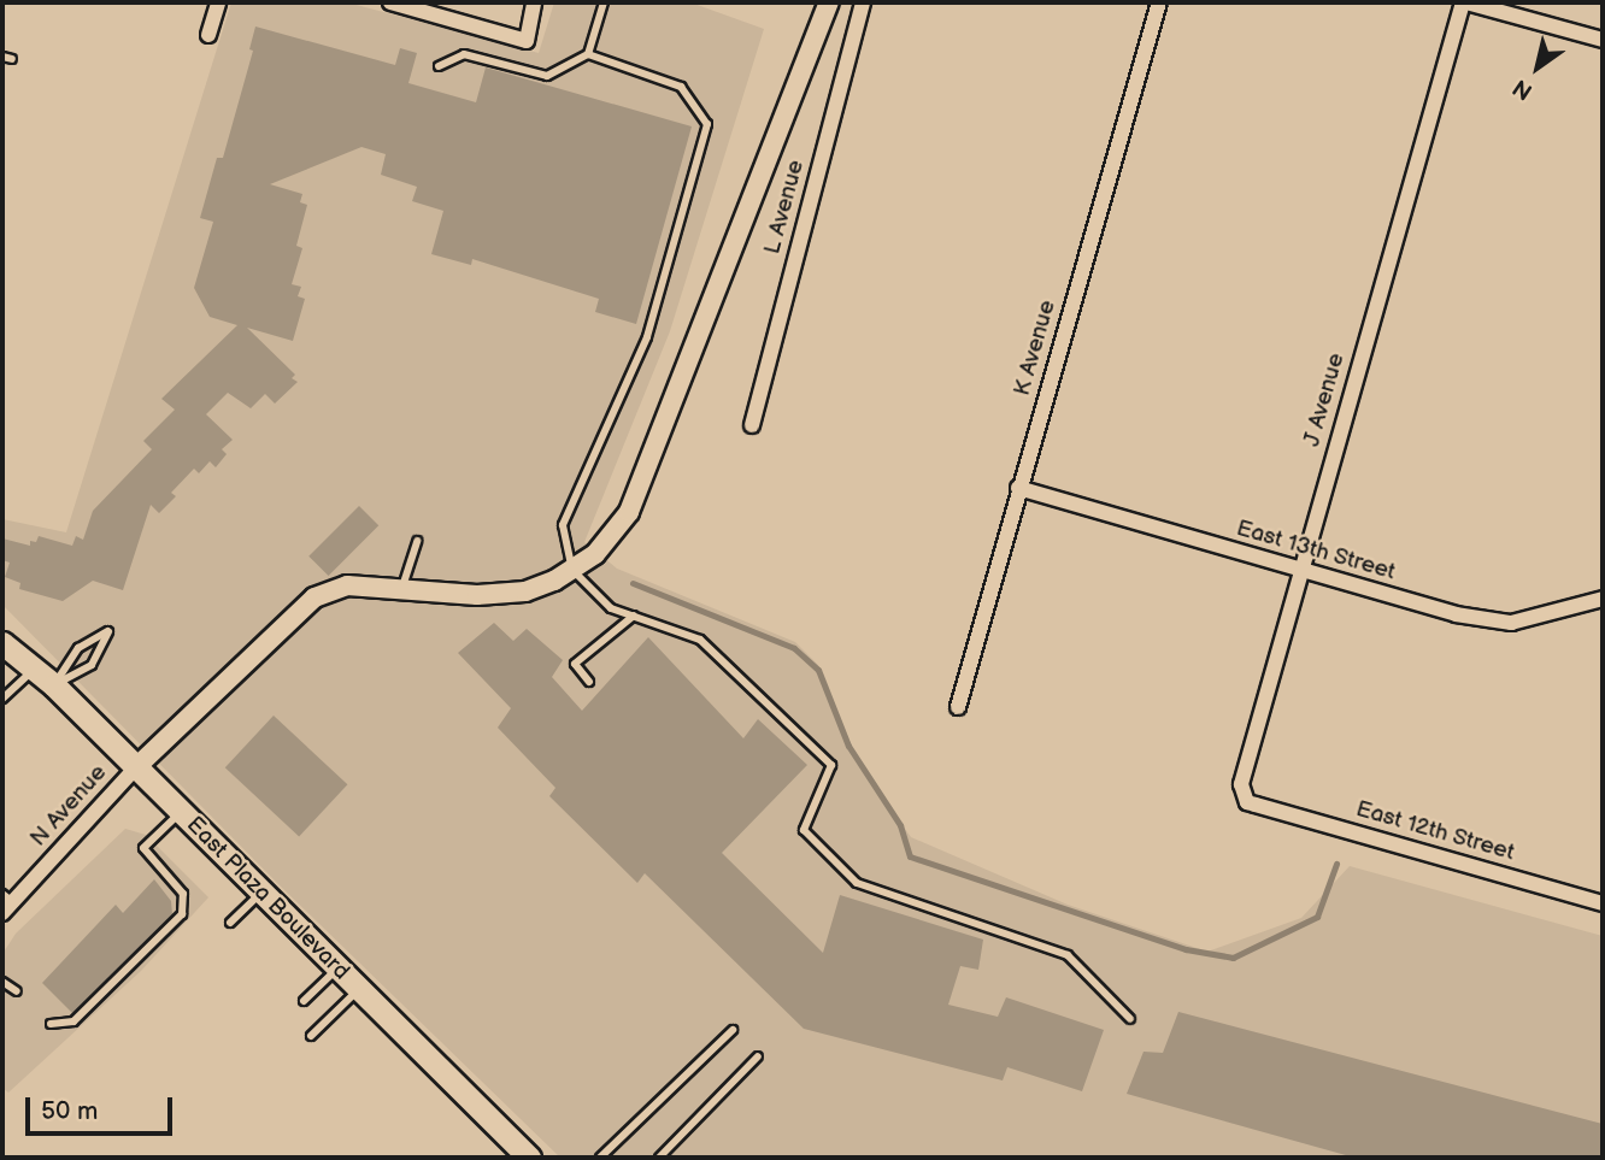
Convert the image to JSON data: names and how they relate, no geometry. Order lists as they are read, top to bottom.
{
  "streets": {
    "main road": ["East Plaza Boulevard"],
    "street": [
      "L Avenue",
      "K Avenue",
      "J Avenue",
      "East 13th Street",
      "N Avenue",
      "East 12th Street"
    ]
  },
  "crossings": [
    ["K Avenue", "East 13th Street"],
    ["J Avenue", "East 13th Street"],
    ["J Avenue", "East 12th Street"],
    ["N Avenue", "East Plaza Boulevard"]
  ],
  "scale_bar": "50 m",
  "north": "bottom left"
}
